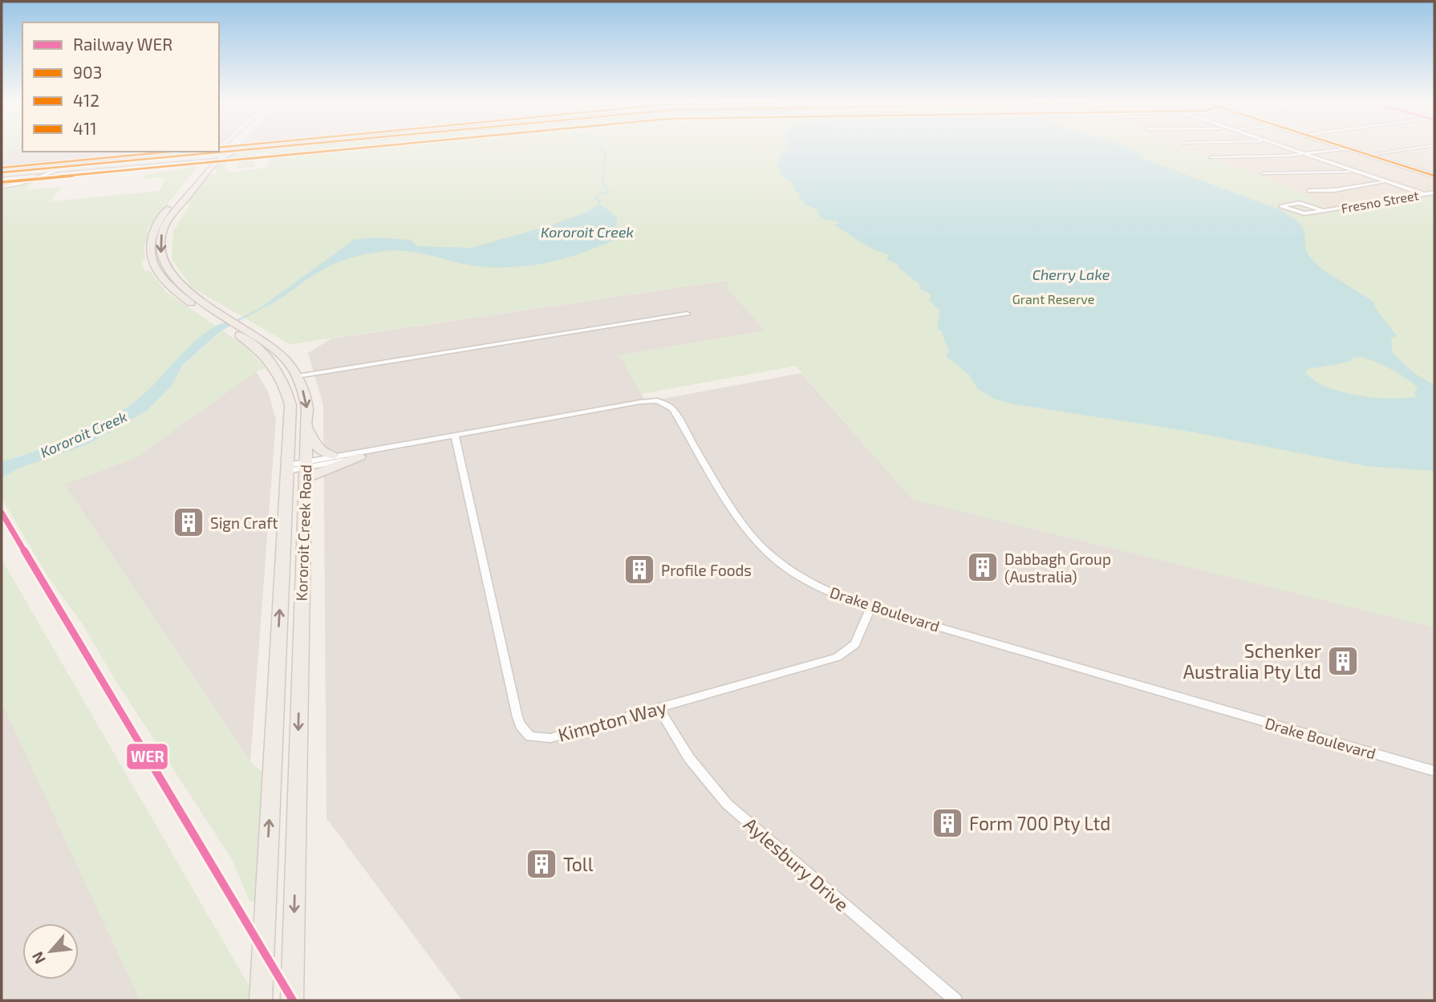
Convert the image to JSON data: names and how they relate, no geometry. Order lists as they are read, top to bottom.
{
  "streets": {
    "main road": ["Kororoit Creek Road"],
    "street": [
      "Fresno Street",
      "Drake Boulevard",
      "Kimpton Way",
      "Aylesbury Drive"
    ]
  },
  "crossings": [
    ["Kororoit Creek Road", "Drake Boulevard"],
    ["Drake Boulevard", "Kimpton Way"],
    ["Kimpton Way", "Aylesbury Drive"]
  ],
  "water": ["Kororoit Creek", "Cherry Lake"],
  "parks": ["Grant Reserve"],
  "places": {
    "building": [
      "Sign Craft",
      "Dabbagh Group (Australia)",
      "Profile Foods",
      "Schenker Australia Pty Ltd",
      "Form 700 Pty Ltd",
      "Toll"
    ]
  },
  "lines": [
    "transit line 903",
    "transit line 412",
    "transit line 411",
    "rail line WER"
  ],
  "legend": [
    "Railway WER",
    "903",
    "412",
    "411"
  ],
  "north": "bottom left"
}
